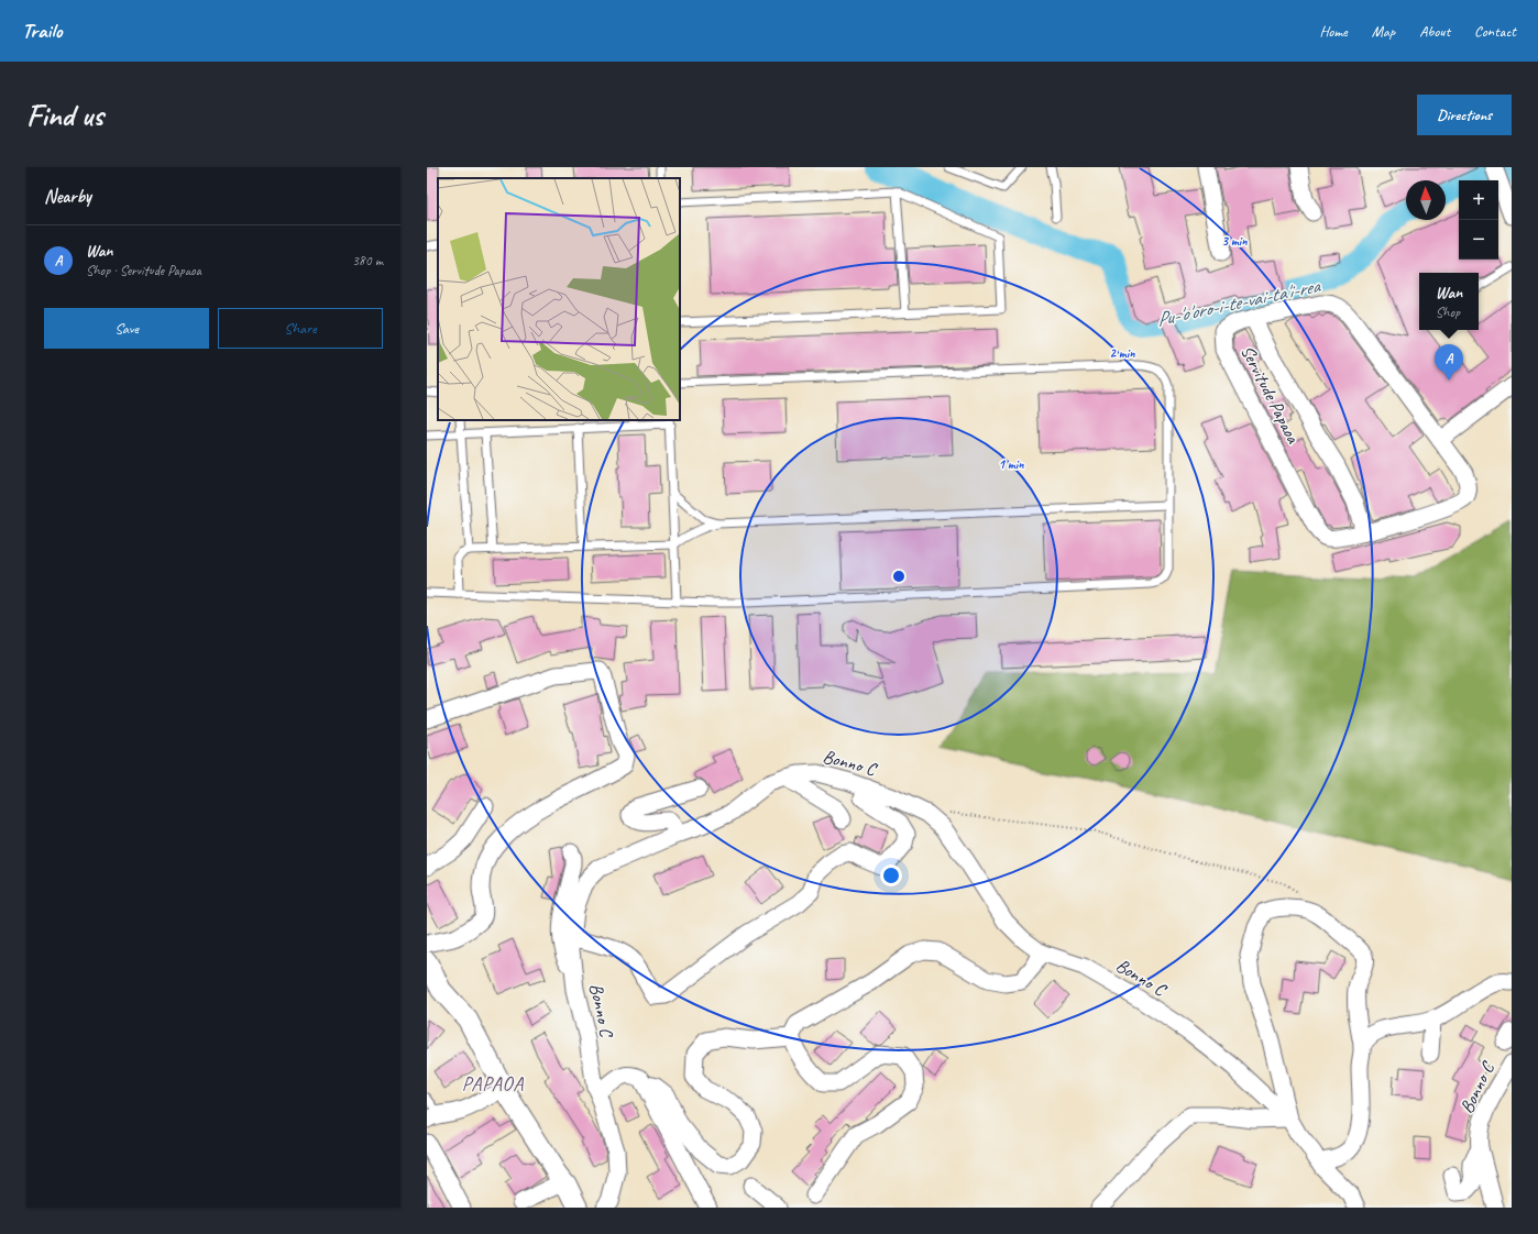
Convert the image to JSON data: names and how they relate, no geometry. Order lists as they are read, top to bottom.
{
  "streets": {
    "street": ["Servitude Papaoa", "Bonno C"]
  },
  "districts": ["PAPAOA"],
  "water": ["Pu-'o'oro-i-te-vai-ta'i-rea"],
  "north": "top",
  "page": {
    "header": "Trailo",
    "nav": [
      "Home",
      "Map",
      "About",
      "Contact"
    ],
    "buttons": [
      "Directions",
      ["Save", "Share"]
    ],
    "title": "Find us",
    "heading": "Nearby",
    "map_buttons": ["+", "−"],
    "list": [
      {
        "mark": "A",
        "name": "Wan",
        "note": "Shop · Servitude Papaoa",
        "value": "380 m"
      }
    ],
    "popup": ["Wan", "Shop"],
    "pins": "A"
  },
  "rings": ["3 min", "2 min", "1 min"]
}
